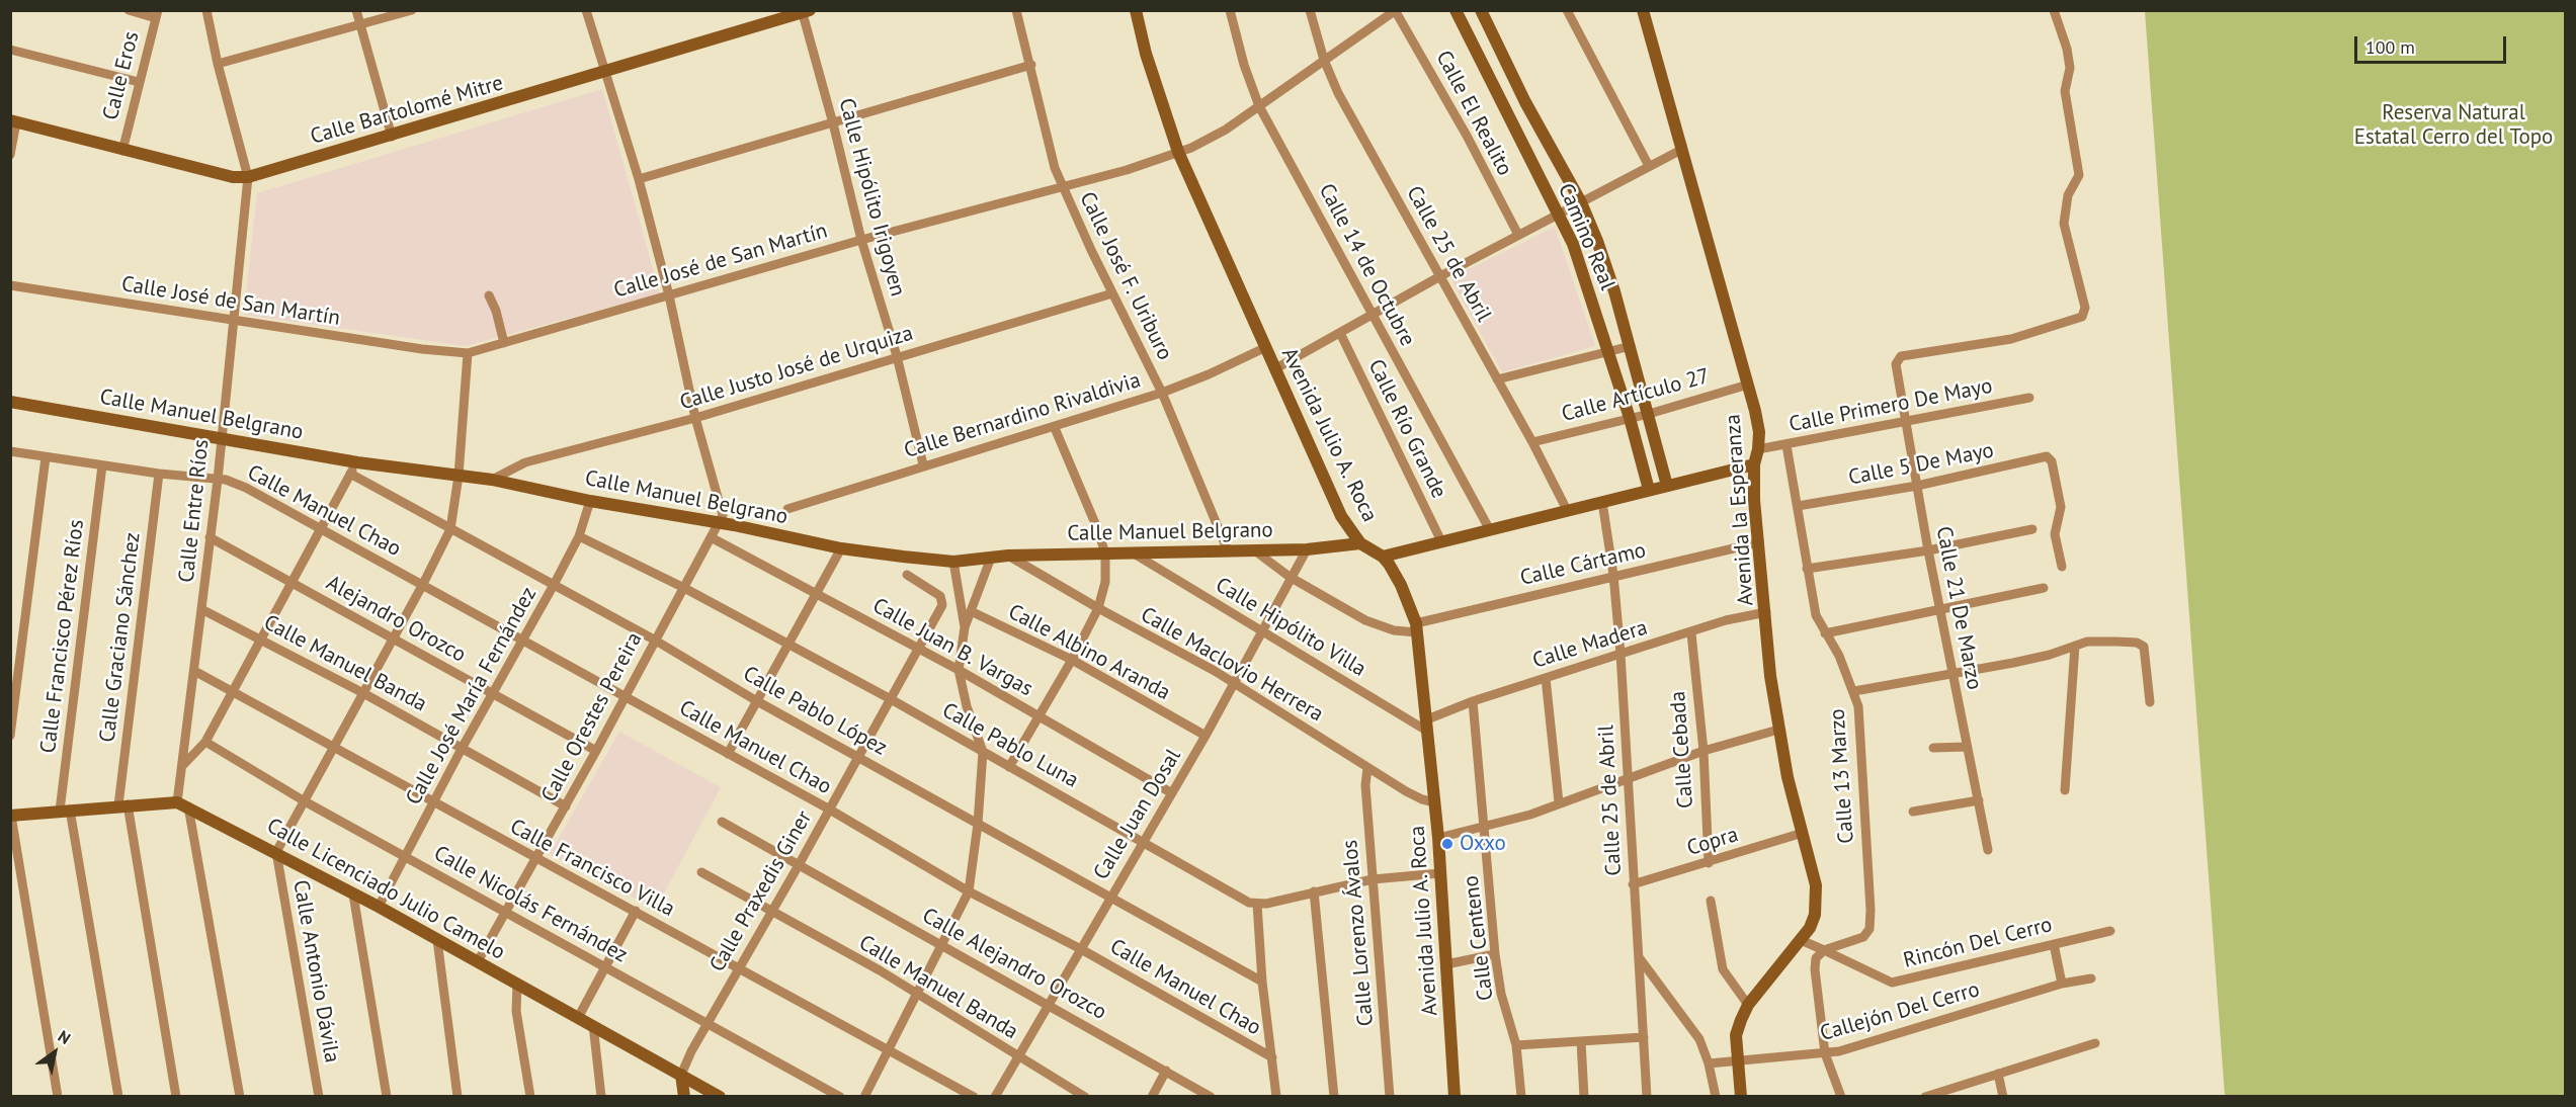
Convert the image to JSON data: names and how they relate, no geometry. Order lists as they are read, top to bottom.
{
  "streets": {
    "street": [
      "Calle Eros",
      "Calle Bartolomé Mitre",
      "Calle El Realito",
      "Calle Hipólito Irigoyen",
      "Camino Real",
      "Calle 25 de Abril",
      "Calle José de San Martín",
      "Calle 14 de Octubre",
      "Calle José F. Uriburo",
      "Calle Justo José de Urquiza",
      "Calle Artículo 27",
      "Calle Primero De Mayo",
      "Calle Manuel Belgrano",
      "Calle Bernardino Rivaldivia",
      "Calle Río Grande",
      "Avenida Julio A. Roca",
      "Calle 5 De Mayo",
      "Avenida la Esperanza",
      "Calle Entre Ríos",
      "Calle Manuel Chao",
      "Calle Cártamo",
      "Calle 21 De Marzo",
      "Alejandro Orozco",
      "Calle Hipólito Villa",
      "Calle Francisco Pérez Ríos",
      "Calle Graciano Sánchez",
      "Calle Madera",
      "Calle Juan B. Vargas",
      "Calle Albino Aranda",
      "Calle Manuel Banda",
      "Calle Maclovio Herrera",
      "Calle José María Fernández",
      "Calle Pablo López",
      "Calle Orestes Pereira",
      "Calle Pablo Luna",
      "Calle Cebada",
      "Calle 13 Marzo",
      "Calle Juan Dosal",
      "Copra",
      "Calle Francisco Villa",
      "Calle Licenciado Julio Camelo",
      "Calle Praxedis Giner",
      "Calle Nicolás Fernández",
      "Calle Lorenzo Ávalos",
      "Calle Centeno",
      "Rincón Del Cerro",
      "Calle Alejandro Orozco",
      "Calle Antonio Dávila",
      "Callejón Del Cerro"
    ]
  },
  "crossings": [
    ["Calle Eros", "Calle Bartolomé Mitre"],
    ["Calle Bartolomé Mitre", "Calle Hipólito Irigoyen"],
    ["Calle Bartolomé Mitre", "Calle Entre Ríos"],
    ["Calle El Realito", "Calle José de San Martín"],
    ["Calle Hipólito Irigoyen", "Calle José de San Martín"],
    ["Calle Hipólito Irigoyen", "Calle Justo José de Urquiza"],
    ["Calle Hipólito Irigoyen", "Calle Bernardino Rivaldivia"],
    ["Camino Real", "Calle Artículo 27"],
    ["Calle 25 de Abril", "Calle José de San Martín"],
    ["Calle 25 de Abril", "Calle Artículo 27"],
    ["Calle 25 de Abril", "Calle Cártamo"],
    ["Calle 25 de Abril", "Calle Madera"],
    ["Calle 25 de Abril", "Copra"],
    ["Calle José de San Martín", "Calle 14 de Octubre"],
    ["Calle José de San Martín", "Calle José F. Uriburo"],
    ["Calle José de San Martín", "Avenida Julio A. Roca"],
    ["Calle José de San Martín", "Calle Entre Ríos"],
    ["Calle José F. Uriburo", "Calle Justo José de Urquiza"],
    ["Calle José F. Uriburo", "Calle Manuel Belgrano"],
    ["Calle José F. Uriburo", "Calle Bernardino Rivaldivia"],
    ["Calle Justo José de Urquiza", "Calle Manuel Belgrano"],
    ["Calle Artículo 27", "Avenida la Esperanza"],
    ["Calle Primero De Mayo", "Avenida la Esperanza"],
    ["Calle Primero De Mayo", "Calle 21 De Marzo"],
    ["Calle Primero De Mayo", "Calle 13 Marzo"],
    ["Calle Manuel Belgrano", "Avenida Julio A. Roca"],
    ["Calle Manuel Belgrano", "Calle Entre Ríos"],
    ["Calle Manuel Belgrano", "Calle Hipólito Villa"],
    ["Calle Manuel Belgrano", "Calle Maclovio Herrera"],
    ["Calle Manuel Belgrano", "Calle José María Fernández"],
    ["Calle Manuel Belgrano", "Calle Orestes Pereira"],
    ["Calle Manuel Belgrano", "Calle Juan Dosal"],
    ["Calle Bernardino Rivaldivia", "Avenida Julio A. Roca"],
    ["Avenida Julio A. Roca", "Calle Cártamo"],
    ["Avenida Julio A. Roca", "Calle Hipólito Villa"],
    ["Avenida Julio A. Roca", "Calle Madera"],
    ["Avenida Julio A. Roca", "Calle Maclovio Herrera"],
    ["Calle 5 De Mayo", "Calle 21 De Marzo"],
    ["Calle 5 De Mayo", "Calle 13 Marzo"],
    ["Avenida la Esperanza", "Calle Cártamo"],
    ["Avenida la Esperanza", "Calle Madera"],
    ["Avenida la Esperanza", "Copra"],
    ["Calle Entre Ríos", "Calle Manuel Chao"],
    ["Calle Entre Ríos", "Alejandro Orozco"],
    ["Calle Entre Ríos", "Calle Manuel Banda"],
    ["Calle Entre Ríos", "Calle Francisco Villa"],
    ["Calle Entre Ríos", "Calle Licenciado Julio Camelo"],
    ["Calle Manuel Chao", "Calle Francisco Pérez Ríos"],
    ["Calle Manuel Chao", "Calle Graciano Sánchez"],
    ["Calle Manuel Chao", "Calle José María Fernández"],
    ["Calle Manuel Chao", "Calle Orestes Pereira"],
    ["Calle Manuel Chao", "Calle Juan Dosal"],
    ["Calle Manuel Chao", "Calle Praxedis Giner"],
    ["Alejandro Orozco", "Calle José María Fernández"],
    ["Alejandro Orozco", "Calle Orestes Pereira"],
    ["Calle Hipólito Villa", "Calle Madera"],
    ["Calle Hipólito Villa", "Calle Juan Dosal"],
    ["Calle Francisco Pérez Ríos", "Calle Licenciado Julio Camelo"],
    ["Calle Graciano Sánchez", "Calle Licenciado Julio Camelo"],
    ["Calle Madera", "Calle Cebada"],
    ["Calle Madera", "Calle Centeno"],
    ["Calle Juan B. Vargas", "Calle Orestes Pereira"],
    ["Calle Juan B. Vargas", "Calle Juan Dosal"],
    ["Calle Juan B. Vargas", "Calle Praxedis Giner"],
    ["Calle Albino Aranda", "Calle Juan Dosal"],
    ["Calle Manuel Banda", "Calle José María Fernández"],
    ["Calle Manuel Banda", "Calle Orestes Pereira"],
    ["Calle Manuel Banda", "Calle Juan Dosal"],
    ["Calle Manuel Banda", "Calle Praxedis Giner"],
    ["Calle Maclovio Herrera", "Calle Juan Dosal"],
    ["Calle Maclovio Herrera", "Calle Lorenzo Ávalos"],
    ["Calle José María Fernández", "Calle Pablo López"],
    ["Calle José María Fernández", "Calle Pablo Luna"],
    ["Calle José María Fernández", "Calle Francisco Villa"],
    ["Calle José María Fernández", "Calle Licenciado Julio Camelo"],
    ["Calle José María Fernández", "Calle Nicolás Fernández"],
    ["Calle Pablo López", "Calle Orestes Pereira"],
    ["Calle Pablo López", "Calle Juan Dosal"],
    ["Calle Pablo López", "Calle Praxedis Giner"],
    ["Calle Orestes Pereira", "Calle Pablo Luna"],
    ["Calle Orestes Pereira", "Calle Francisco Villa"],
    ["Calle Orestes Pereira", "Calle Licenciado Julio Camelo"],
    ["Calle Orestes Pereira", "Calle Nicolás Fernández"],
    ["Calle Pablo Luna", "Calle Juan Dosal"],
    ["Calle Pablo Luna", "Calle Praxedis Giner"],
    ["Calle Cebada", "Copra"],
    ["Calle 13 Marzo", "Rincón Del Cerro"],
    ["Calle Juan Dosal", "Calle Alejandro Orozco"],
    ["Calle Francisco Villa", "Calle Praxedis Giner"],
    ["Calle Licenciado Julio Camelo", "Calle Praxedis Giner"],
    ["Calle Licenciado Julio Camelo", "Calle Antonio Dávila"],
    ["Calle Praxedis Giner", "Calle Nicolás Fernández"],
    ["Calle Praxedis Giner", "Calle Alejandro Orozco"]
  ],
  "parks": ["Reserva Natural Estatal Cerro del Topo"],
  "places": ["Oxxo"],
  "scale_bar": "100 m",
  "north": "top right"
}
